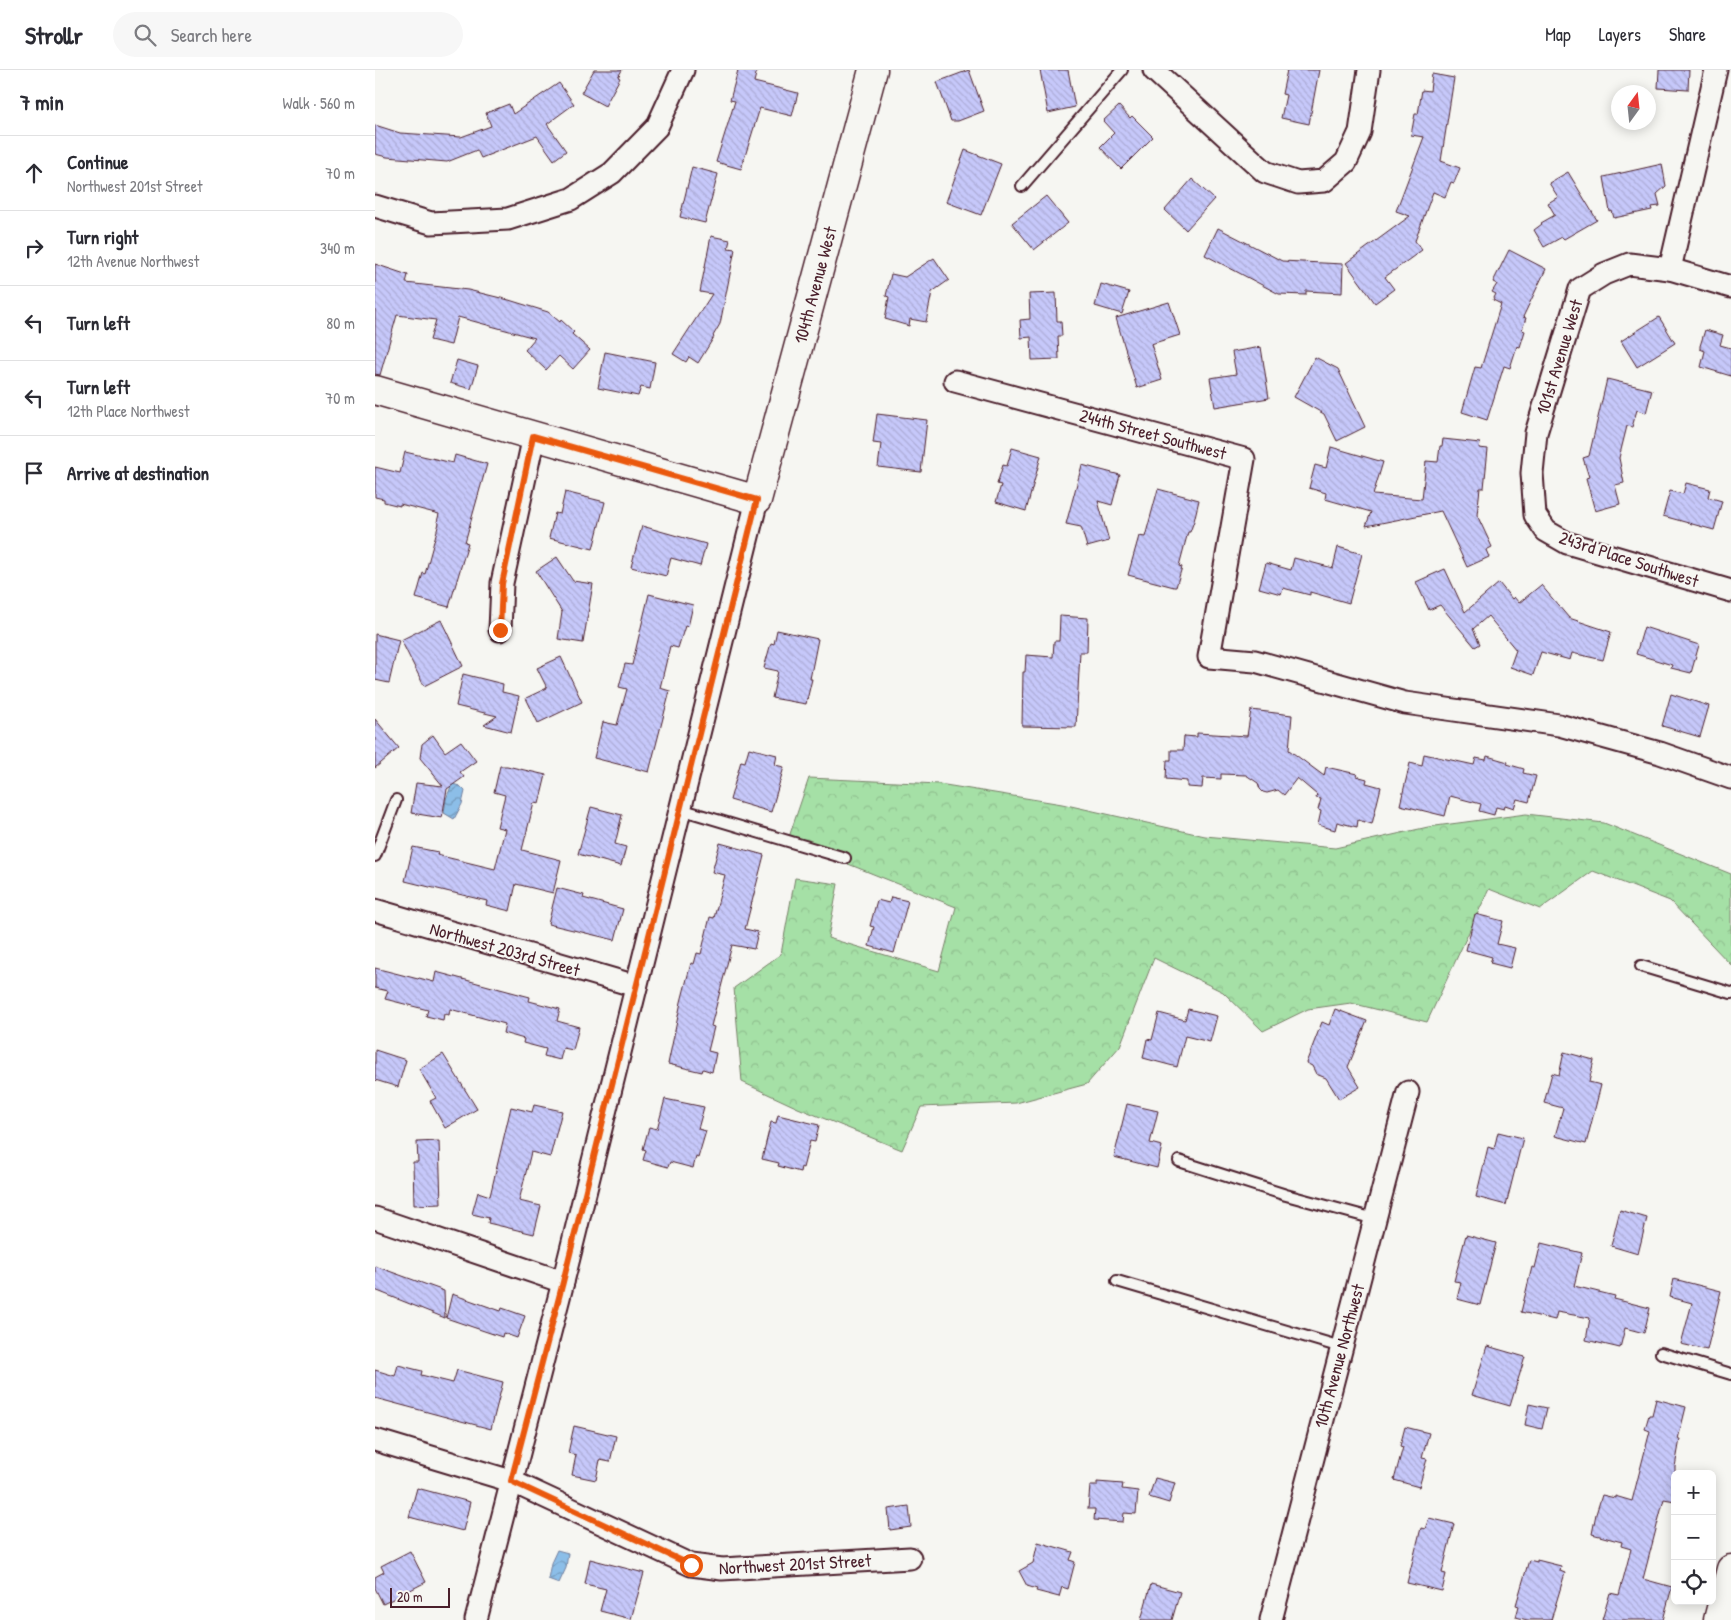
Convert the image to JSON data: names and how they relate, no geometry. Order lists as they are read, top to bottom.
{
  "streets": {
    "street": [
      "104th Avenue West",
      "101st Avenue West",
      "244th Street Southwest",
      "243rd Place Southwest",
      "Northwest 203rd Street",
      "10th Avenue Northwest",
      "Northwest 201st Street"
    ]
  },
  "crossings": [
    ["101st Avenue West", "243rd Place Southwest"]
  ],
  "scale_bar": "20 m",
  "north": "top",
  "page": {
    "header": "Strollr",
    "search": "Search here",
    "nav": ["Map", "Layers", "Share"],
    "heading": ["7 min", "Walk · 560 m"],
    "list": [
      ["Continue", "Northwest 201st Street", "70 m"],
      ["Turn right", "12th Avenue Northwest", "340 m"],
      ["Turn left", "80 m"],
      ["Turn left", "12th Place Northwest", "70 m"],
      "Arrive at destination"
    ],
    "map_buttons": ["+", "−"],
    "scale": "20 m"
  }
}
